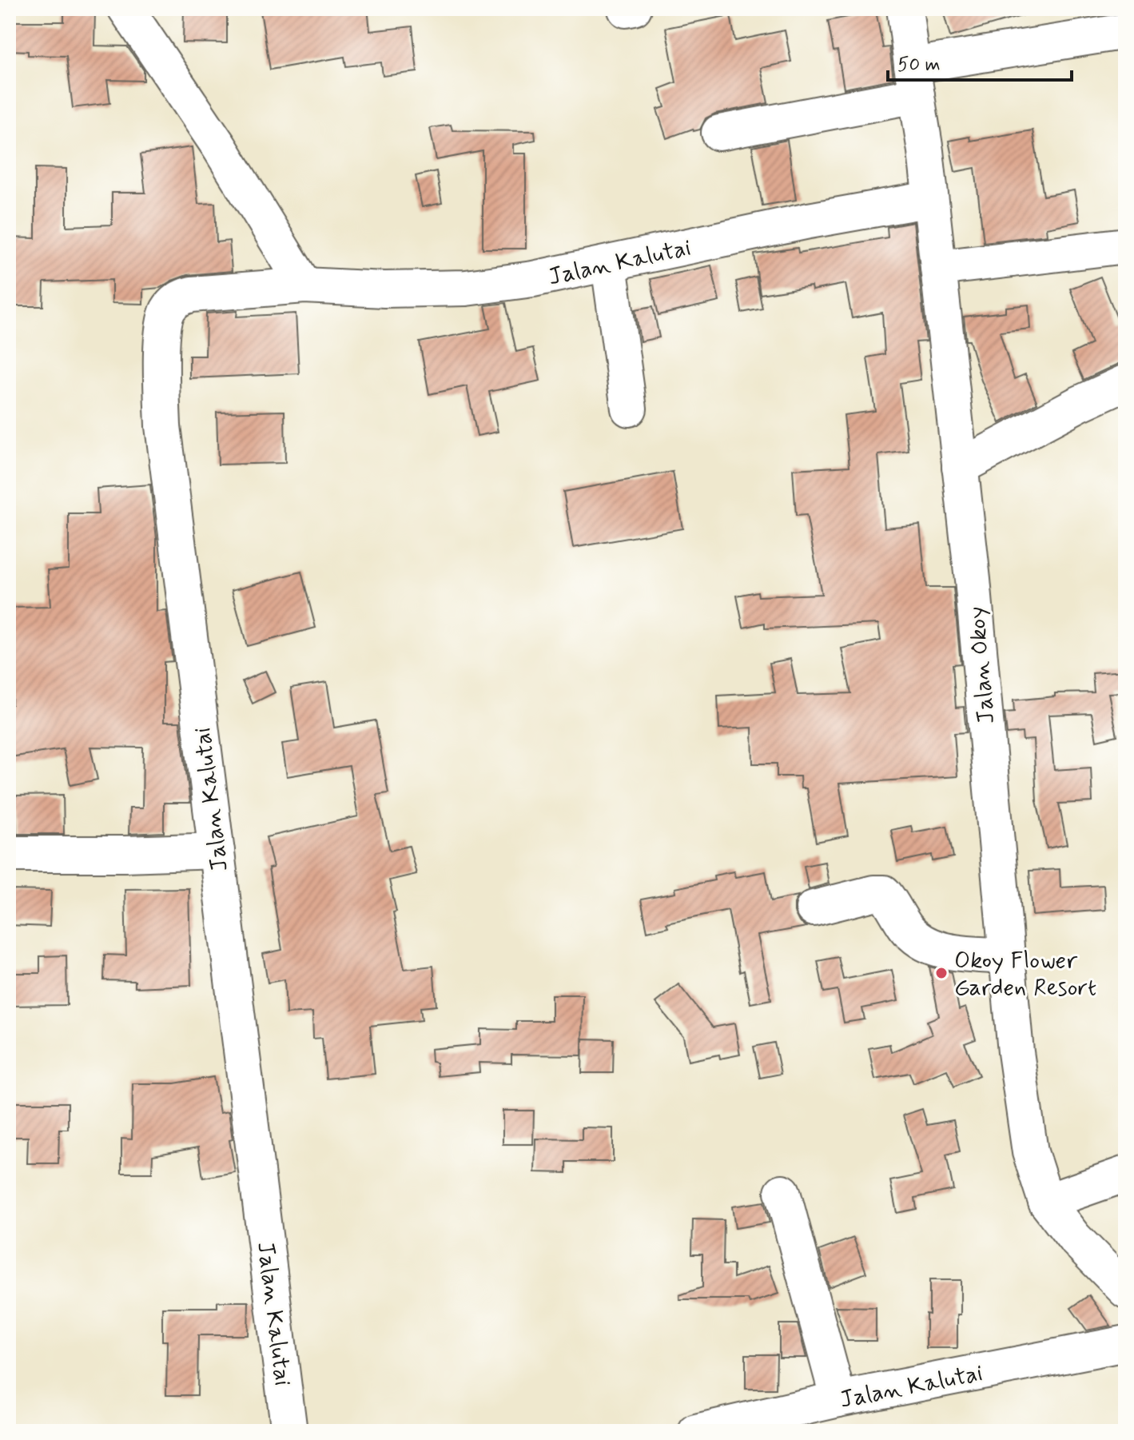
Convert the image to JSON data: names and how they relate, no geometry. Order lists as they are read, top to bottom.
{
  "streets": {
    "street": ["Jalan Kalutai", "Jalan Okoy"]
  },
  "crossings": [
    ["Jalan Kalutai", "Jalan Okoy"]
  ],
  "places": ["Okoy Flower Garden Resort"],
  "scale_bar": "50 m"
}
